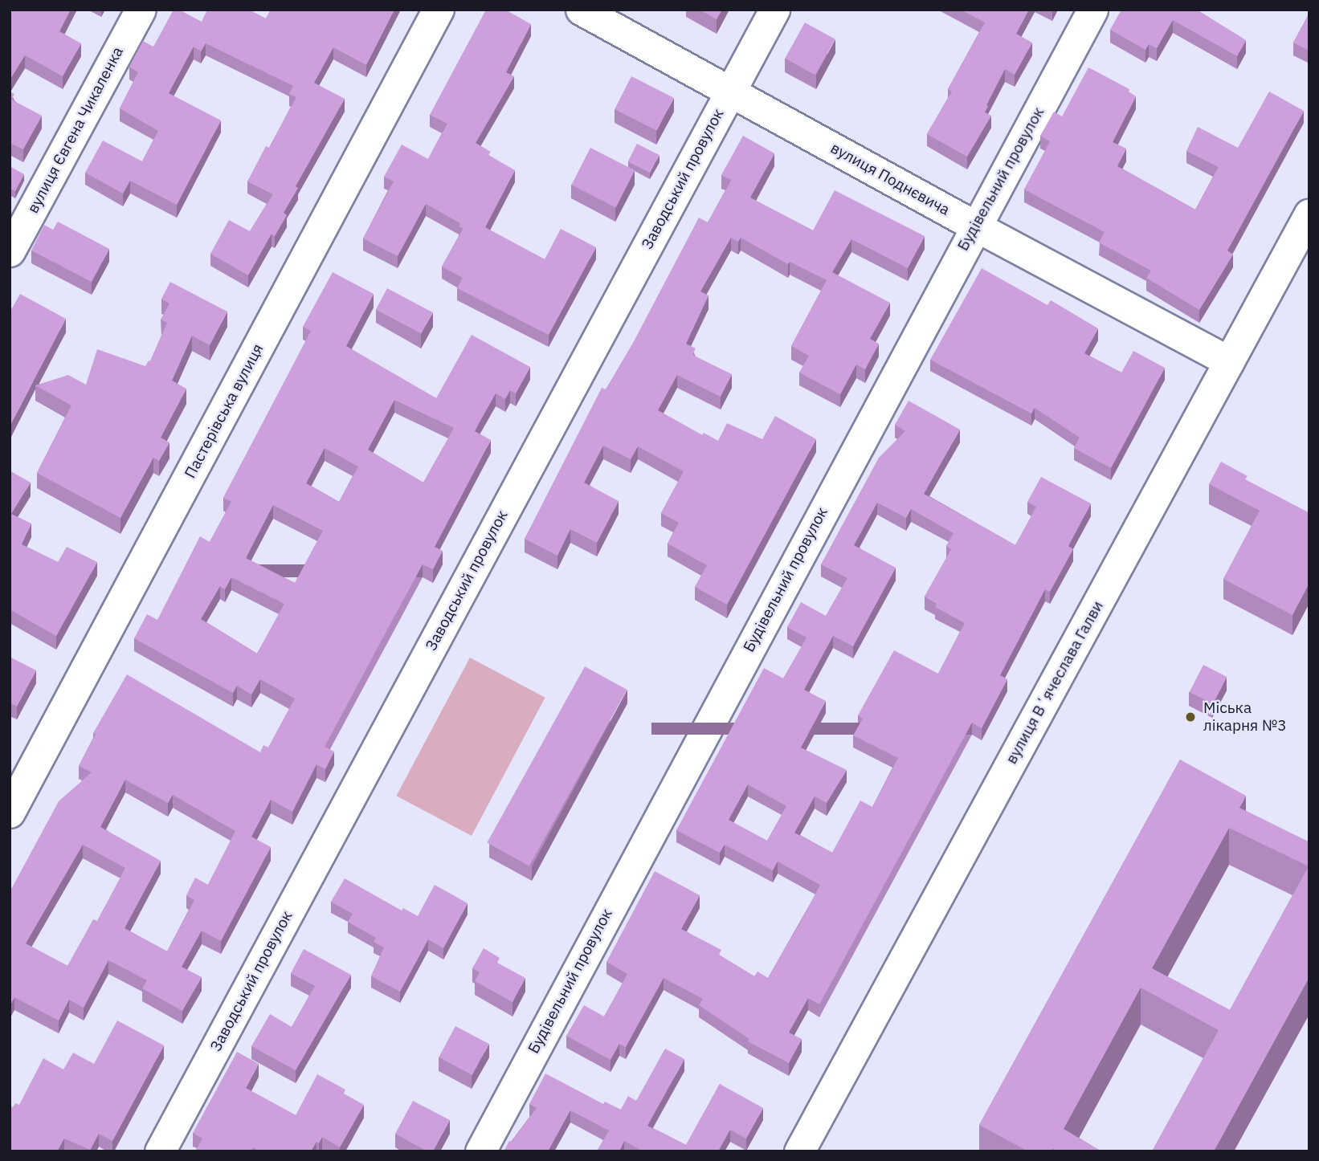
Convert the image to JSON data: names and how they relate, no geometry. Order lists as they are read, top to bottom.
{
  "streets": {
    "main road": ["Пастерівська вулиця"],
    "street": [
      "вулиця Євгена Чикаленка",
      "Заводський провулок",
      "вулиця Поднєвича",
      "Будівельний провулок",
      "вулиця Вʼячеслава Галви"
    ]
  },
  "crossings": [
    ["Заводський провулок", "вулиця Поднєвича"],
    ["вулиця Поднєвича", "Будівельний провулок"],
    ["вулиця Поднєвича", "вулиця Вʼячеслава Галви"]
  ],
  "places": ["Міська лікарня №3"]
}
